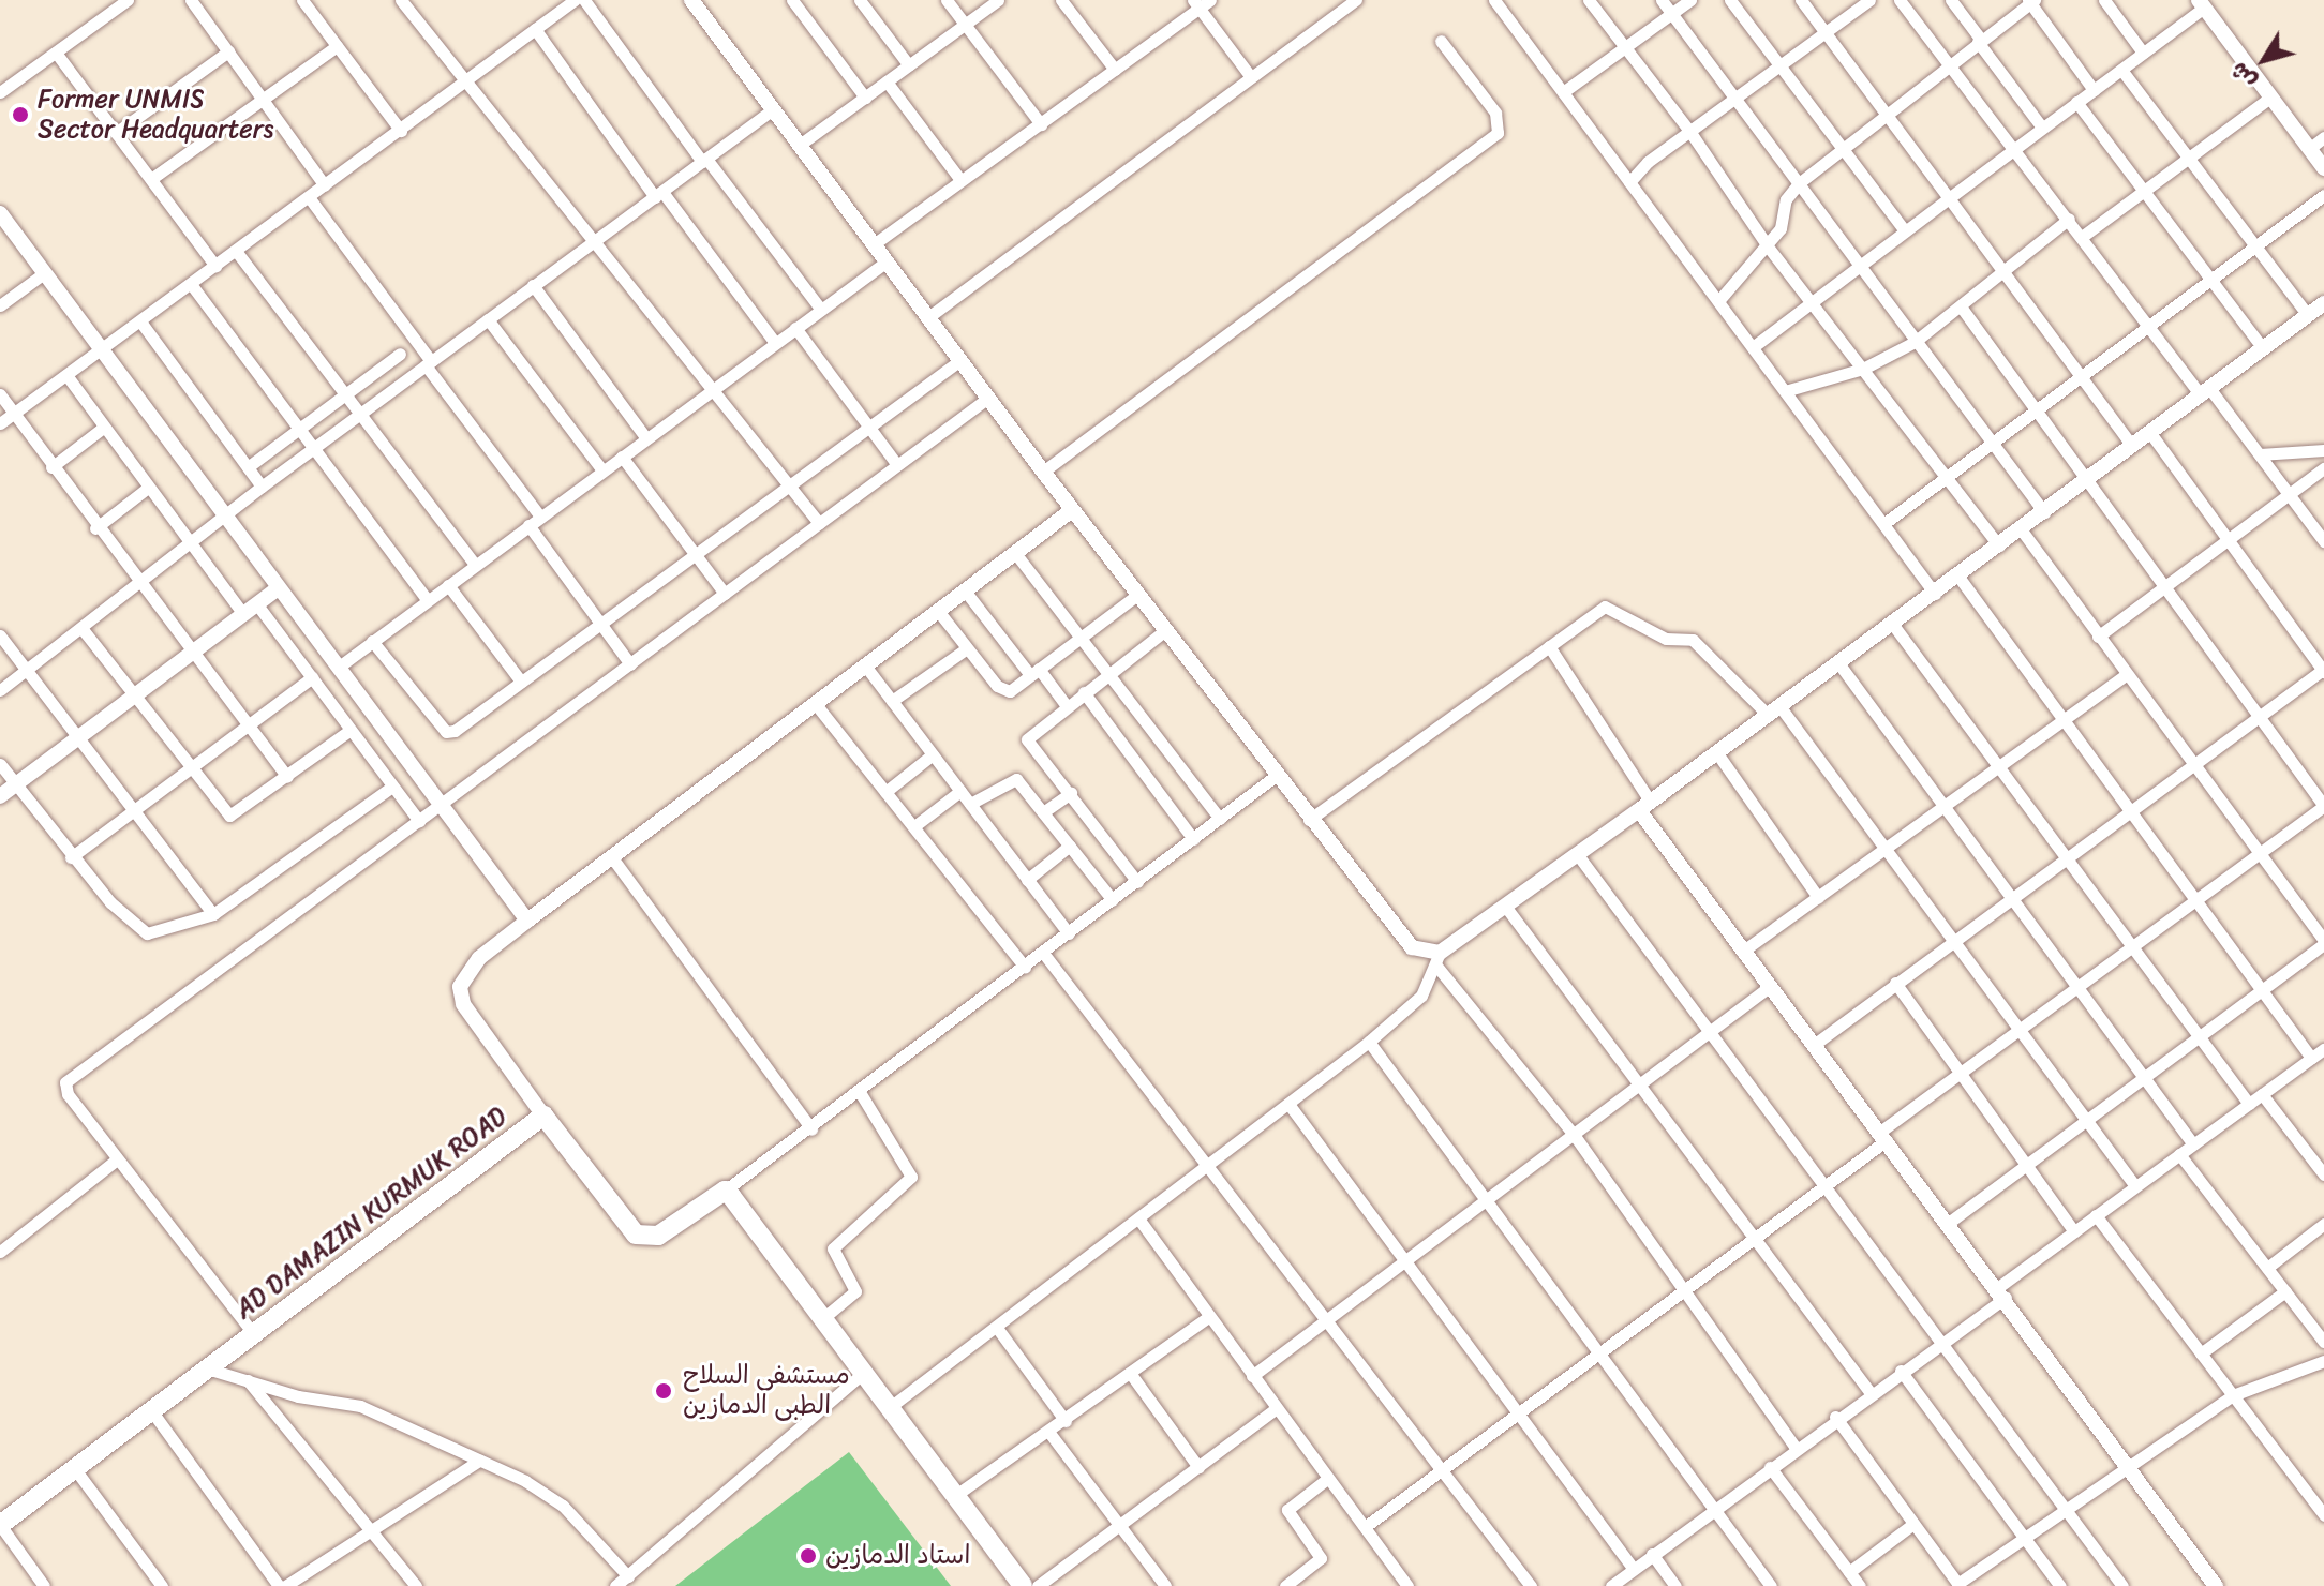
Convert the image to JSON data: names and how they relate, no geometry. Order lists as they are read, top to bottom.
{
  "streets": {
    "highway": ["AD DAMAZIN KURMUK ROAD"]
  },
  "places": ["Former UNMIS Sector Headquarters", "مستشفى السلاح الطبى الدمازين", "استاد الدمازين"],
  "north": "bottom left"
}
